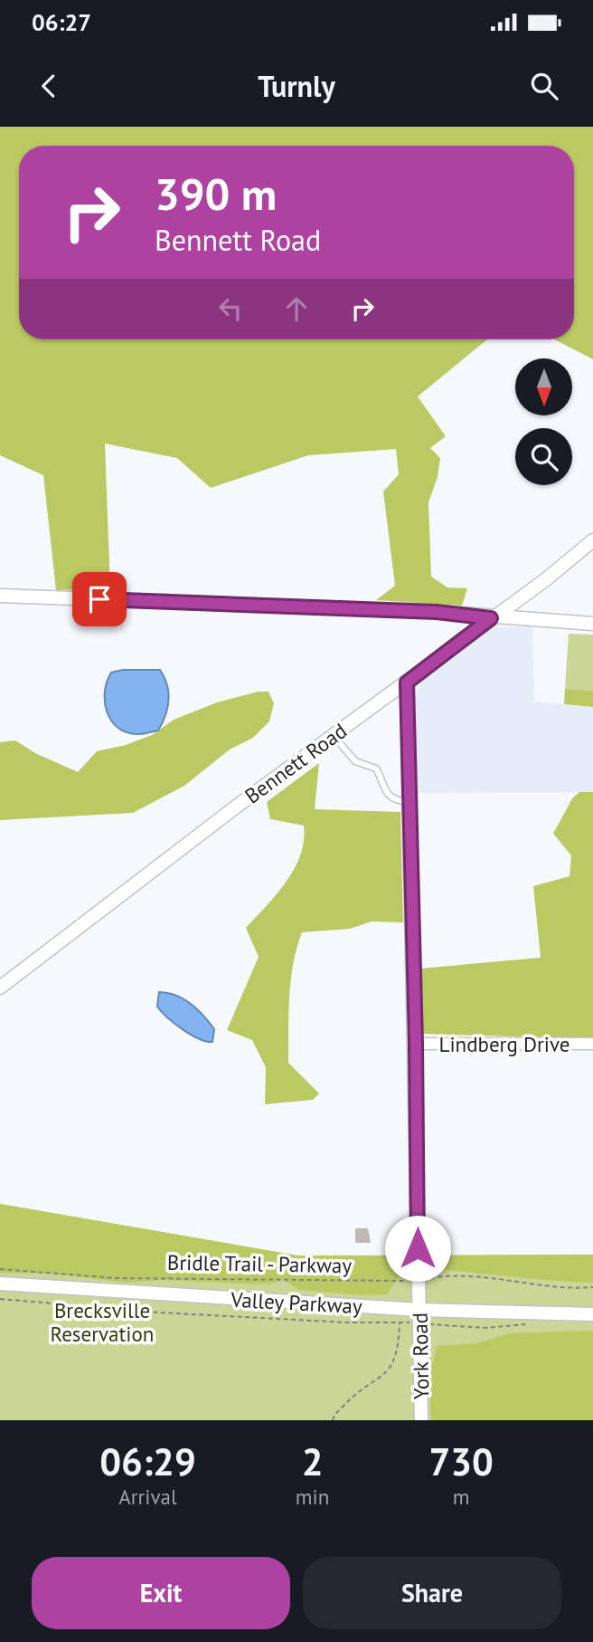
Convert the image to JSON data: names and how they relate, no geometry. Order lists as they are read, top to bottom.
{
  "streets": {
    "street": [
      "Bennett Road",
      "Lindberg Drive",
      "Valley Parkway",
      "York Road"
    ],
    "path": ["Bridle Trail - Parkway"]
  },
  "crossings": [
    ["Bennett Road", "York Road"],
    ["Lindberg Drive", "York Road"],
    ["Bridle Trail - Parkway", "York Road"],
    ["Valley Parkway", "York Road"]
  ],
  "parks": ["Brecksville Reservation"],
  "north": "bottom",
  "page": {
    "status": "06:27",
    "header": "Turnly",
    "turn": ["390 m", "Bennett Road"],
    "eta": [
      "06:29",
      "Arrival",
      "2",
      "min",
      "730",
      "m"
    ],
    "buttons": ["Exit", "Share"]
  }
}
